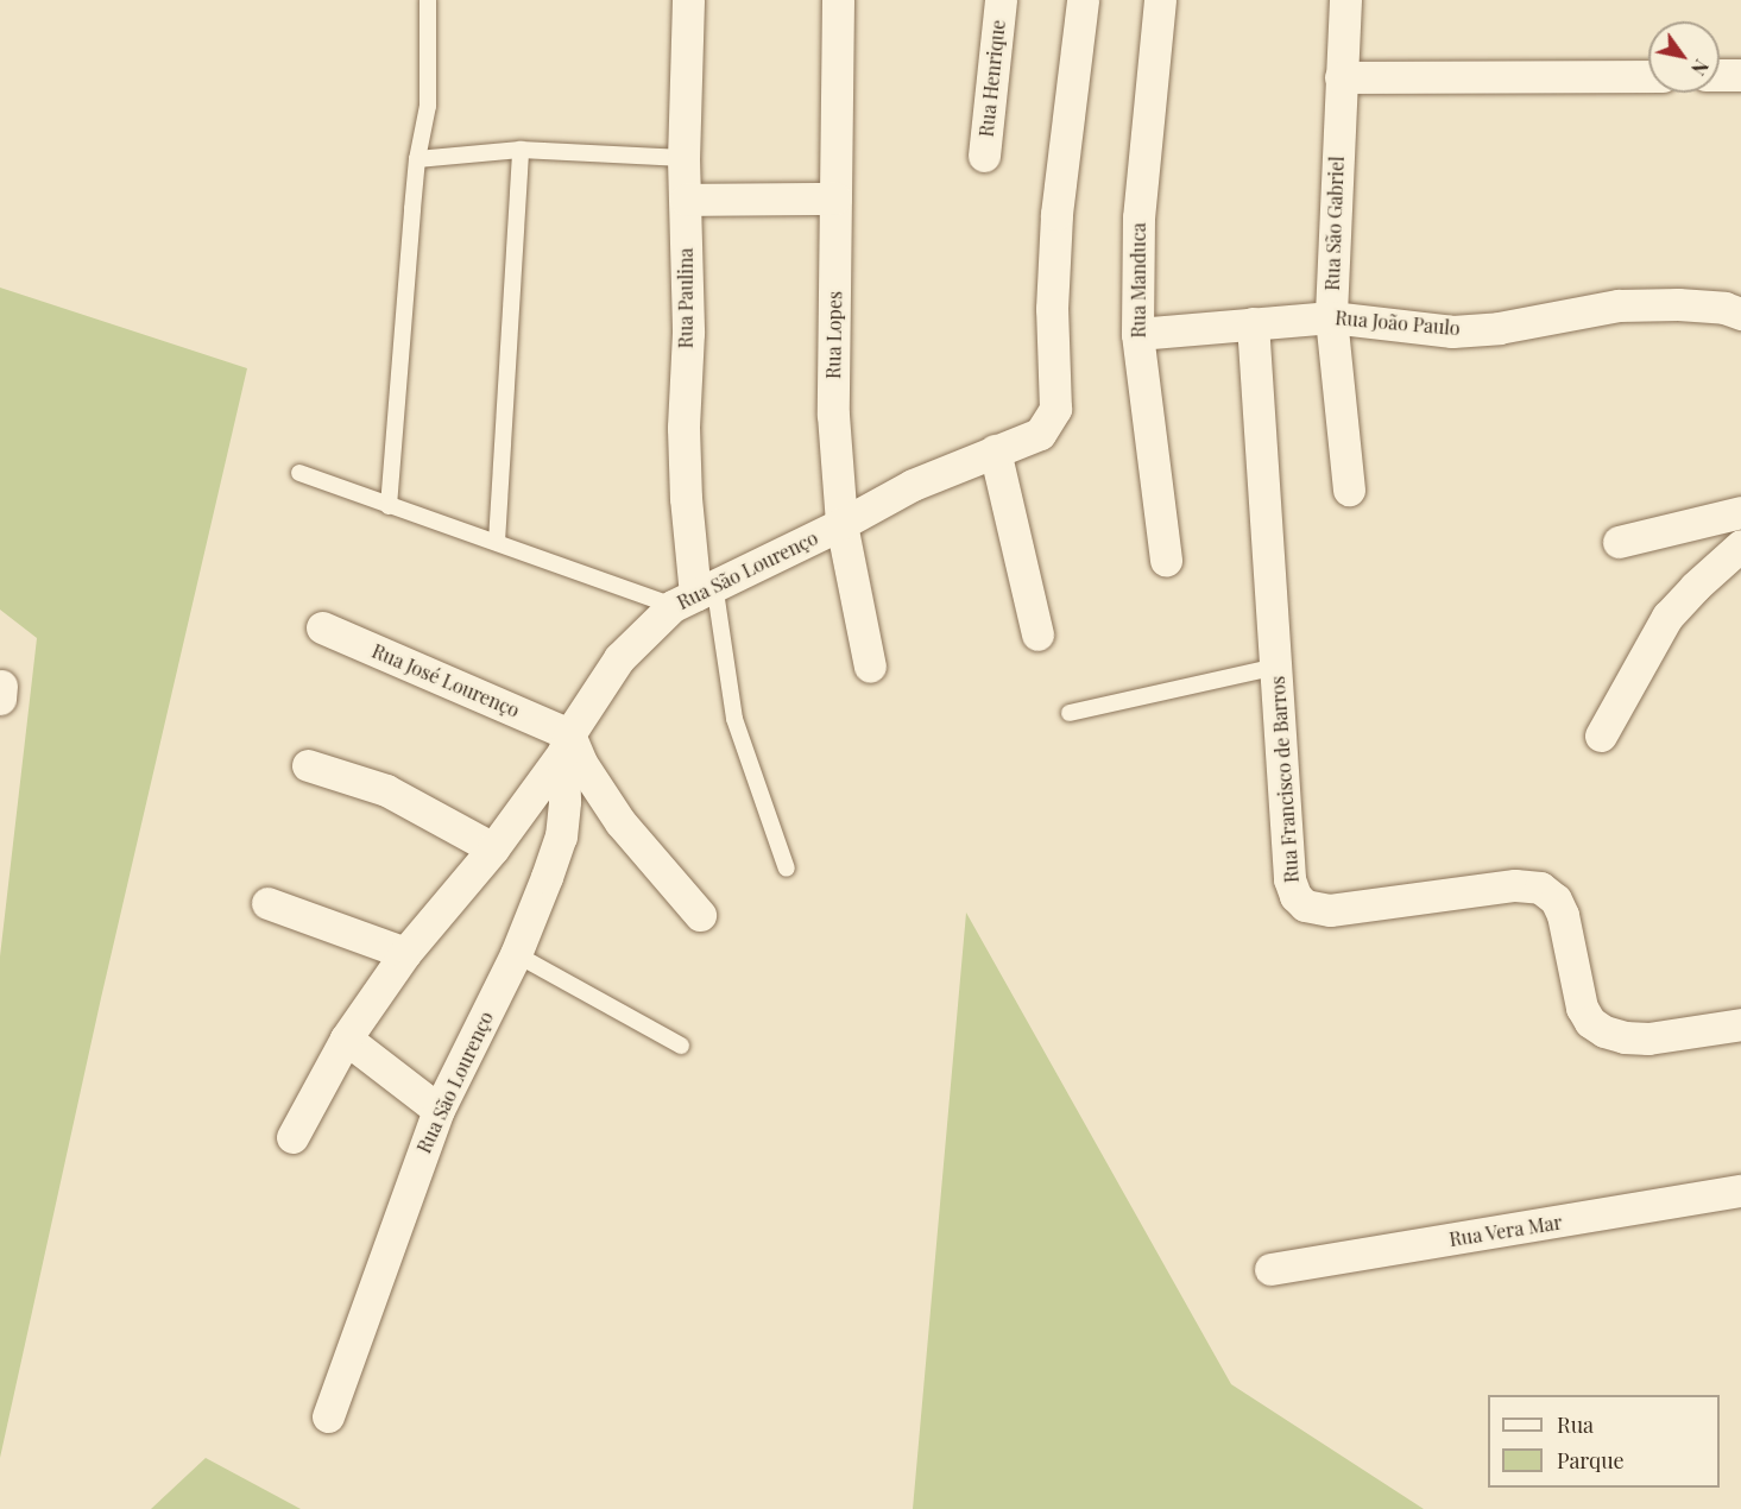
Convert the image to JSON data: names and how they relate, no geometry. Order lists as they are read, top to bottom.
{
  "streets": {
    "street": [
      "Rua Henrique",
      "Rua São Gabriel",
      "Rua Manduca",
      "Rua Paulina",
      "Rua João Paulo",
      "Rua Lopes",
      "Rua São Lourenço",
      "Rua José Lourenço",
      "Rua Francisco de Barros",
      "Rua Vera Mar"
    ]
  },
  "crossings": [
    ["Rua São Gabriel", "Rua João Paulo"],
    ["Rua Manduca", "Rua João Paulo"],
    ["Rua Paulina", "Rua São Lourenço"],
    ["Rua João Paulo", "Rua Francisco de Barros"],
    ["Rua Lopes", "Rua São Lourenço"],
    ["Rua São Lourenço", "Rua José Lourenço"]
  ],
  "legend": ["Rua", "Parque"],
  "north": "bottom right"
}
